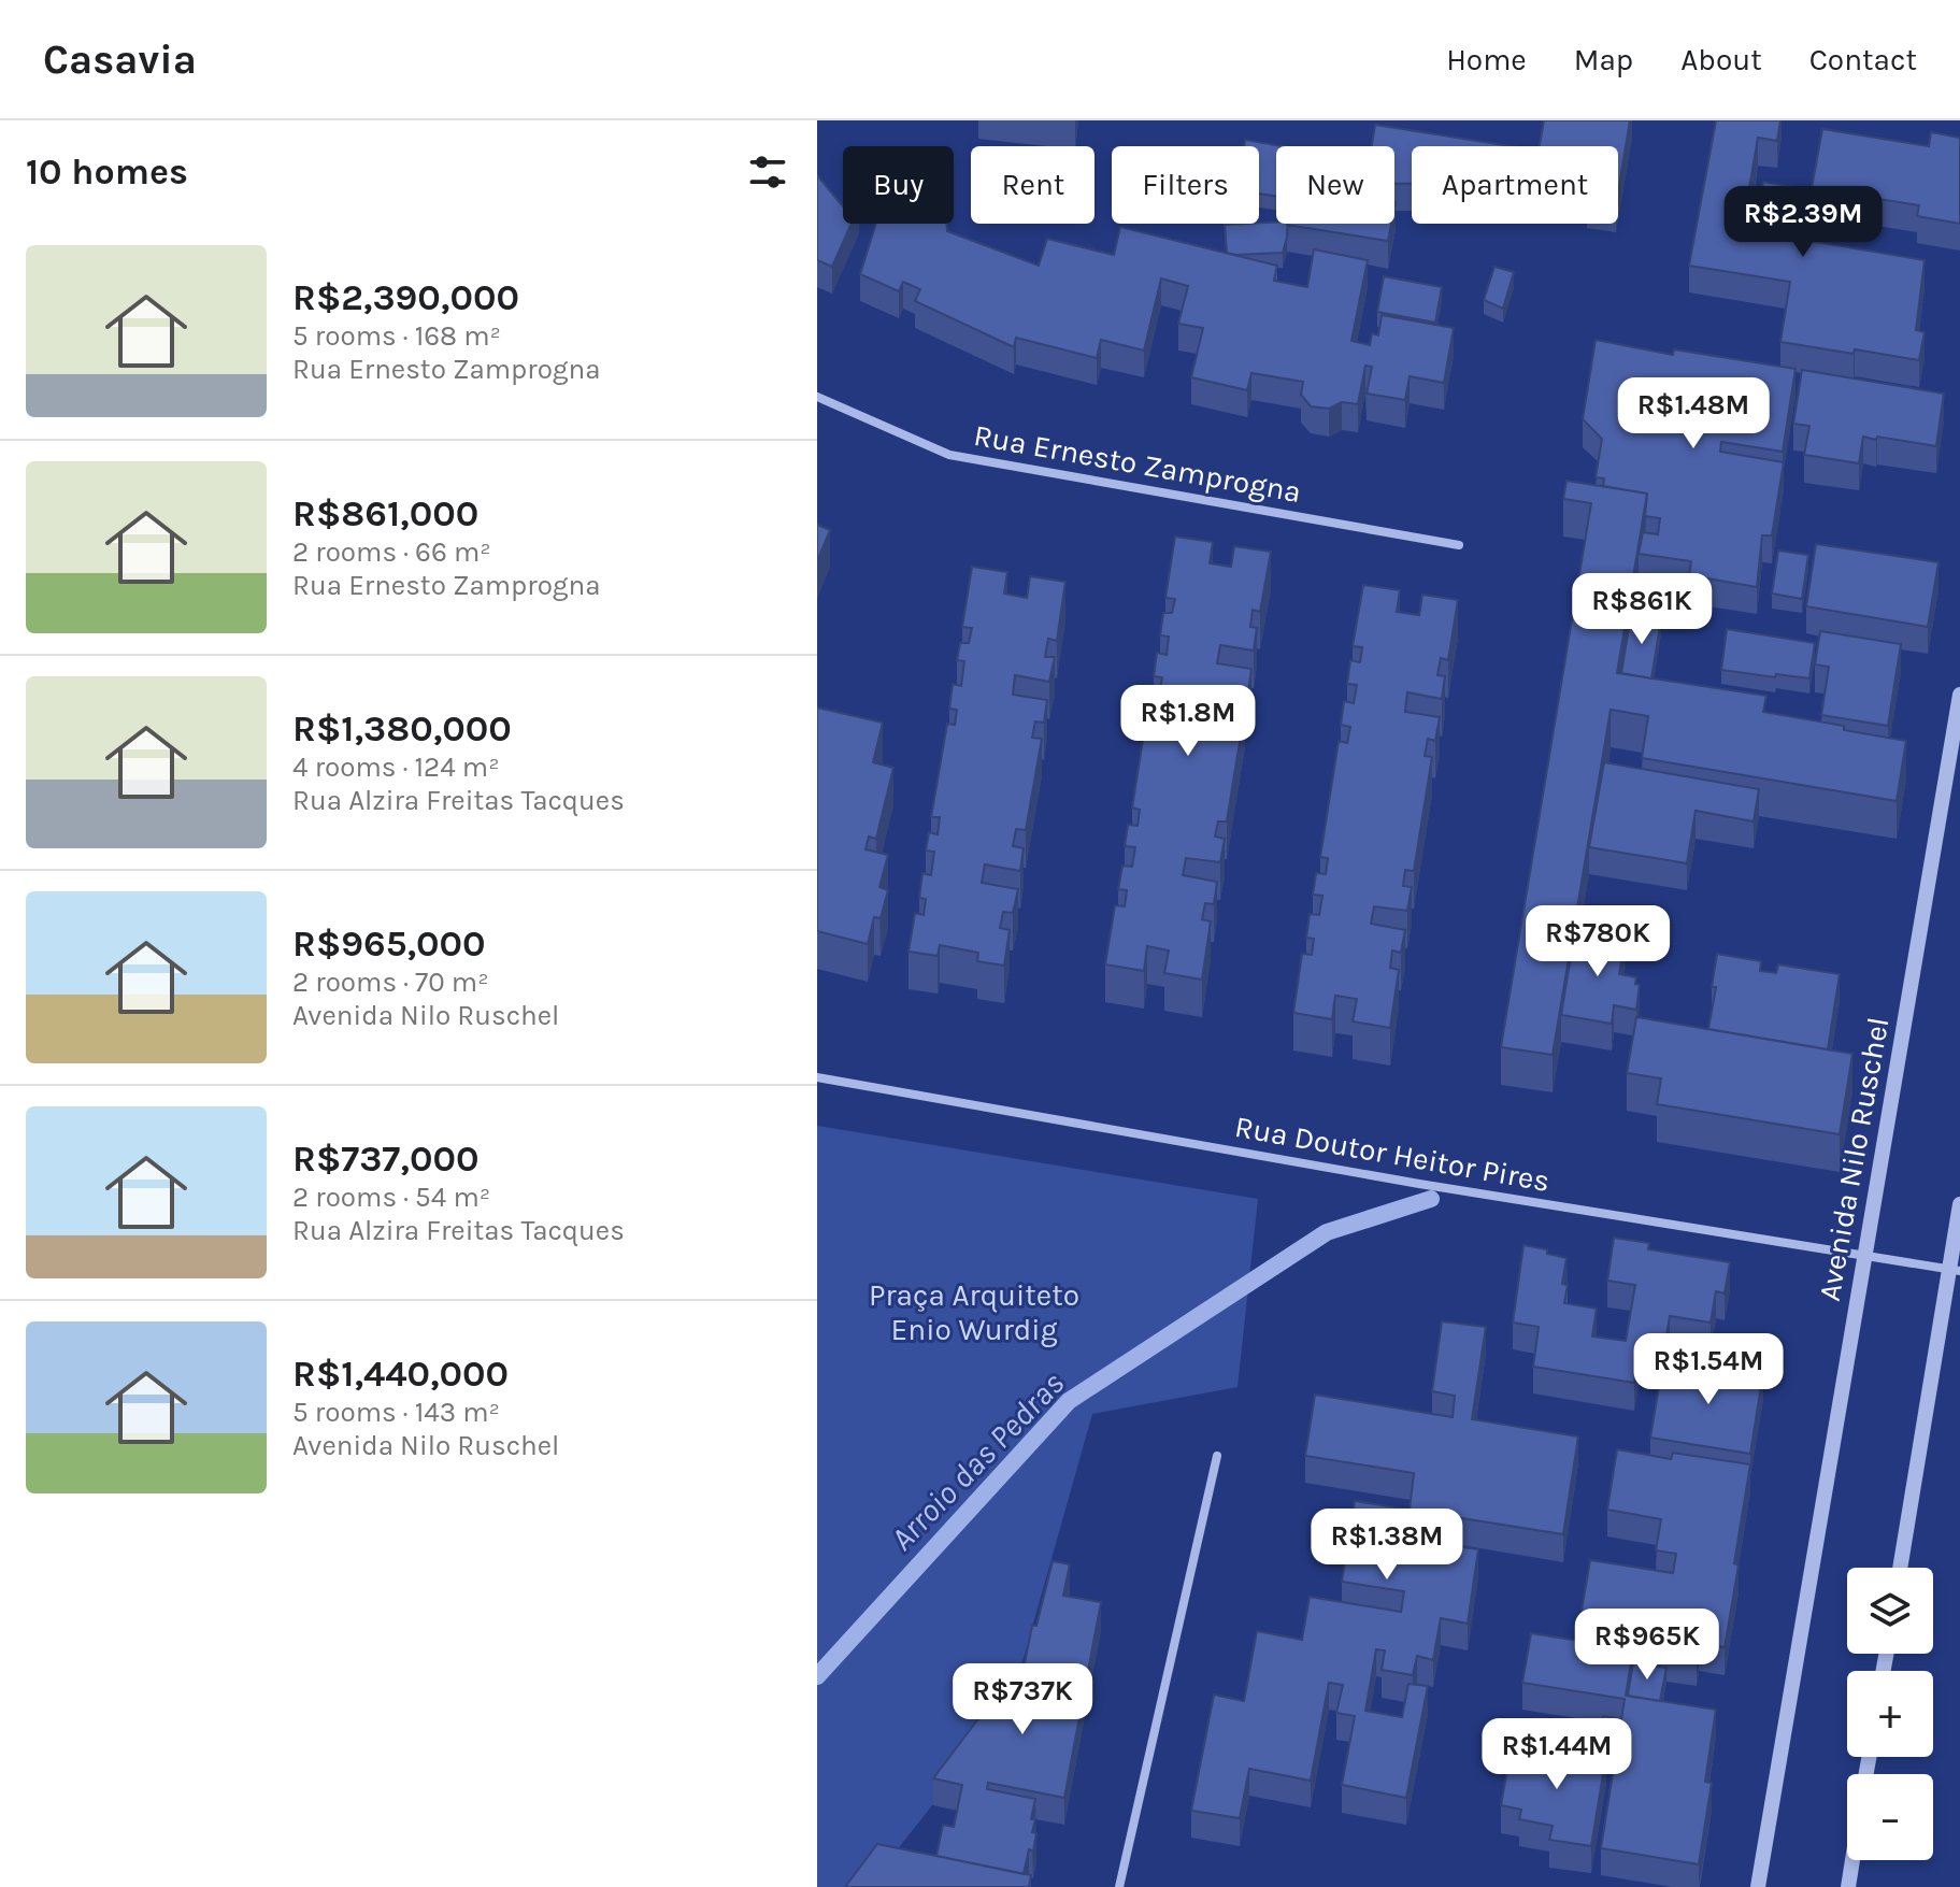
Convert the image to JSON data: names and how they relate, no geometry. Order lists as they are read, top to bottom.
{
  "streets": {
    "street": ["Rua Ernesto Zamprogna", "Rua Doutor Heitor Pires", "Avenida Nilo Ruschel"]
  },
  "crossings": [
    ["Rua Doutor Heitor Pires", "Avenida Nilo Ruschel"]
  ],
  "water": ["Arroio das Pedras"],
  "parks": ["Praça Arquiteto Enio Wurdig"],
  "page": {
    "header": "Casavia",
    "nav": [
      "Home",
      "Map",
      "About",
      "Contact"
    ],
    "heading": "10 homes",
    "chip": [
      "Buy",
      "Rent",
      "Filters",
      "New",
      "Apartment"
    ],
    "price": [
      "R$2.39M",
      "R$1.48M",
      "R$861K",
      "R$1.8M",
      "R$780K",
      "R$1.54M",
      "R$1.38M",
      "R$965K",
      "R$737K",
      "R$1.44M"
    ],
    "list": [
      {
        "name": "R$2,390,000",
        "note": "5 rooms · 168 m² · Rua Ernesto Zamprogna"
      },
      {
        "name": "R$861,000",
        "note": "2 rooms · 66 m² · Rua Ernesto Zamprogna"
      },
      {
        "name": "R$1,380,000",
        "note": "4 rooms · 124 m² · Rua Alzira Freitas Tacques"
      },
      {
        "name": "R$965,000",
        "note": "2 rooms · 70 m² · Avenida Nilo Ruschel"
      },
      {
        "name": "R$737,000",
        "note": "2 rooms · 54 m² · Rua Alzira Freitas Tacques"
      },
      {
        "name": "R$1,440,000",
        "note": "5 rooms · 143 m² · Avenida Nilo Ruschel"
      }
    ],
    "map_buttons": ["+", "−"]
  }
}
